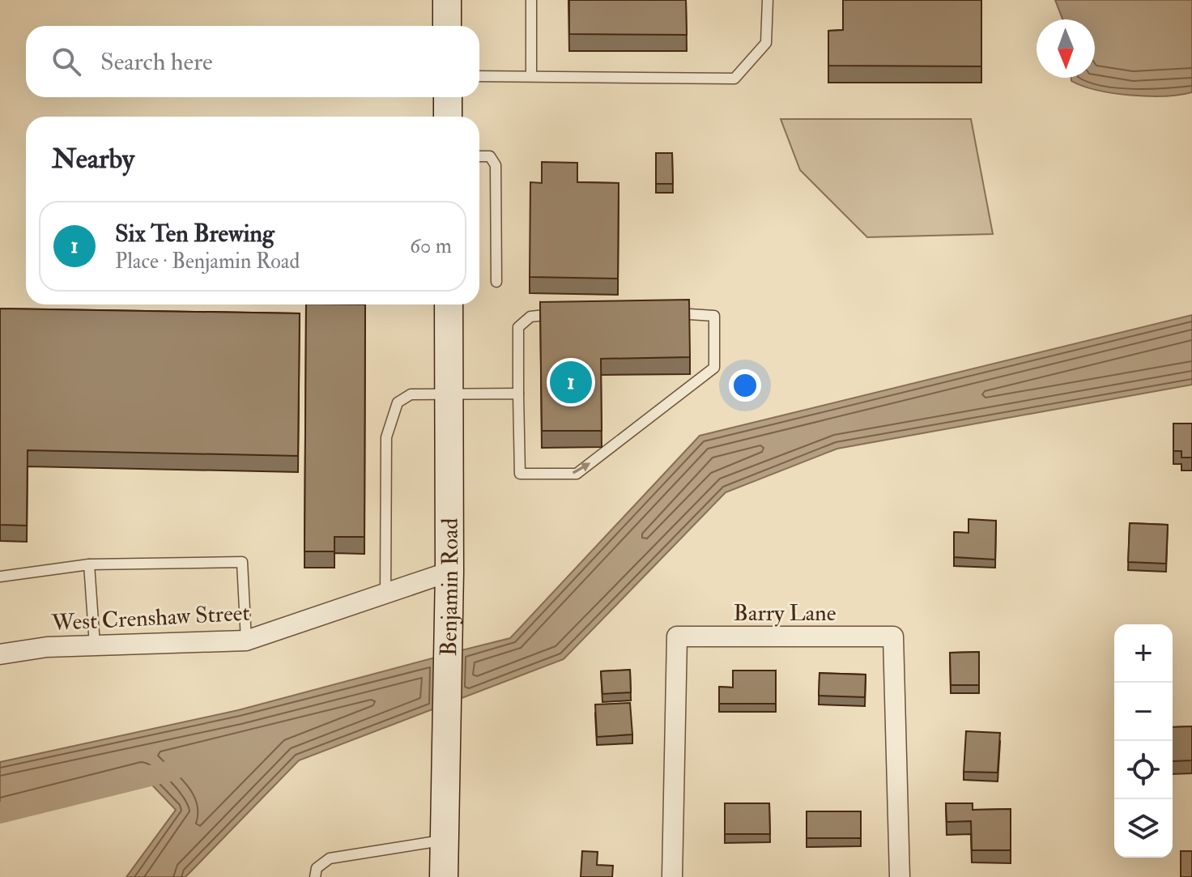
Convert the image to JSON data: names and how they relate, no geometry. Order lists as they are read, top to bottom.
{
  "streets": {
    "street": ["Benjamin Road", "Barry Lane", "West Crenshaw Street"]
  },
  "crossings": [
    ["Benjamin Road", "West Crenshaw Street"]
  ],
  "north": "bottom",
  "page": {
    "search": "Search here",
    "heading": "Nearby",
    "list": [
      {
        "mark": "1",
        "name": "Six Ten Brewing",
        "note": "Place · Benjamin Road",
        "value": "60 m"
      }
    ],
    "pins": "1",
    "map_buttons": ["+", "−"]
  }
}
